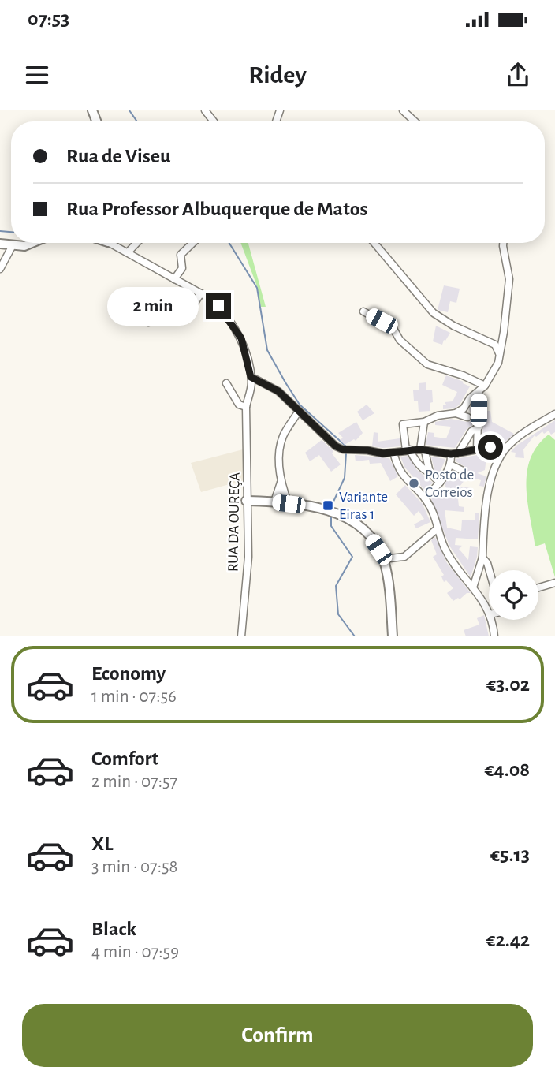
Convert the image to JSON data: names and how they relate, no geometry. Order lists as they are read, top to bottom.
{
  "streets": {
    "street": ["RUA DA OUREÇA"]
  },
  "places": {
    "other": ["Posto de Correios"],
    "transit": ["Variante Eiras 1"]
  },
  "page": {
    "status": "07:53",
    "header": "Ridey",
    "banner": ["Rua de Viseu", "Rua Professor Albuquerque de Matos"],
    "bubble": "2 min",
    "list": [
      {
        "name": "Economy",
        "note": "1 min · 07:56",
        "value": "€3.02"
      },
      {
        "name": "Comfort",
        "note": "2 min · 07:57",
        "value": "€4.08"
      },
      {
        "name": "XL",
        "note": "3 min · 07:58",
        "value": "€5.13"
      },
      {
        "name": "Black",
        "note": "4 min · 07:59",
        "value": "€2.42"
      }
    ],
    "buttons": "Confirm"
  }
}
